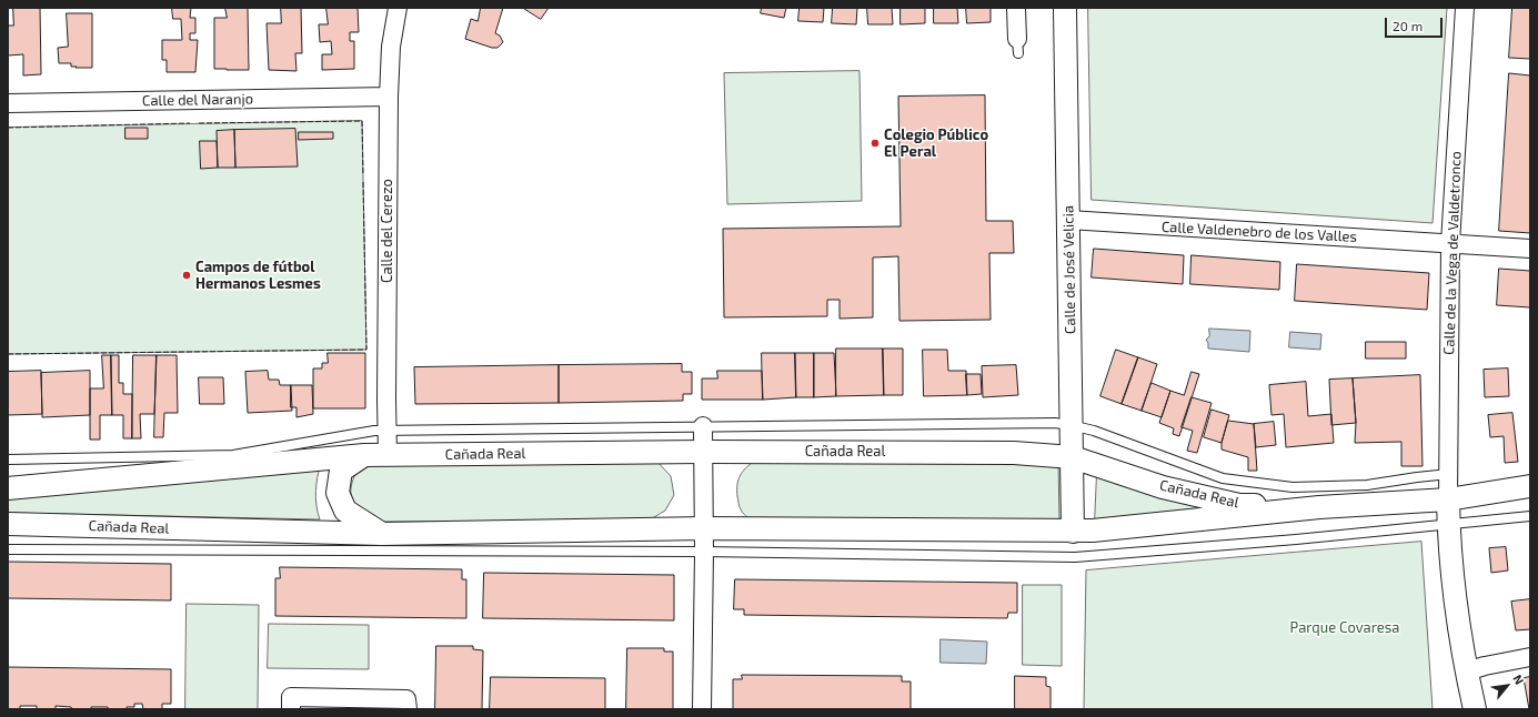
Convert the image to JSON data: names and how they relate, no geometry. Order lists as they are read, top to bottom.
{
  "streets": {
    "street": [
      "Calle del Naranjo",
      "Calle del Cerezo",
      "Calle Valdenebro de los Valles",
      "Calle de la Vega de Valdetronco",
      "Calle de José Velicia",
      "Cañada Real"
    ]
  },
  "crossings": [
    ["Calle del Naranjo", "Calle del Cerezo"],
    ["Calle del Cerezo", "Cañada Real"],
    ["Calle Valdenebro de los Valles", "Calle de la Vega de Valdetronco"],
    ["Calle Valdenebro de los Valles", "Calle de José Velicia"],
    ["Calle de la Vega de Valdetronco", "Cañada Real"],
    ["Calle de José Velicia", "Cañada Real"]
  ],
  "parks": ["Parque Covaresa"],
  "places": ["Colegio Público El Peral", "Campos de fútbol Hermanos Lesmes"],
  "scale_bar": "20 m",
  "north": "top right"
}
